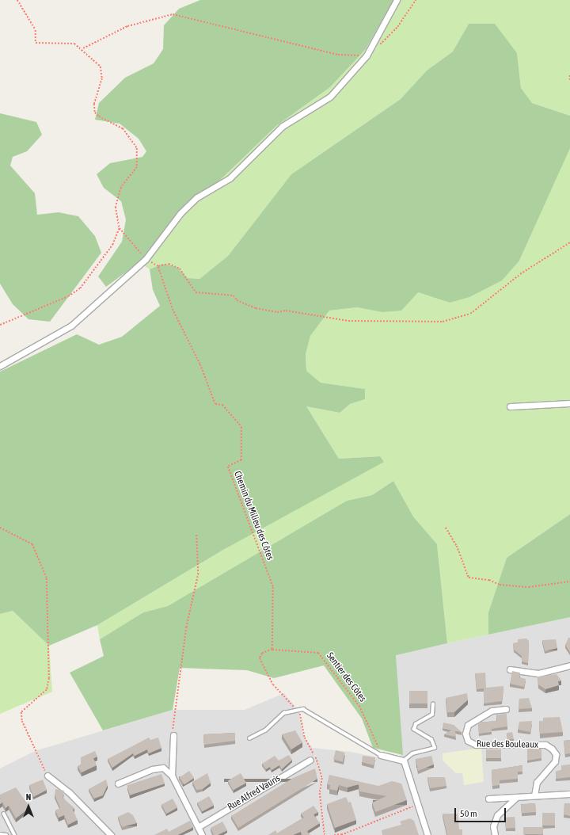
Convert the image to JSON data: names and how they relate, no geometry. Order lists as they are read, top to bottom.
{
  "streets": {
    "street": ["Rue des Bouleaux", "Rue Alfred Vauris"],
    "path": ["Chemin du Milieu des Côtes", "Sentier des Côtes"]
  },
  "crossings": [
    ["Chemin du Milieu des Côtes", "Sentier des Côtes"]
  ],
  "scale_bar": "50 m",
  "north": "top"
}
